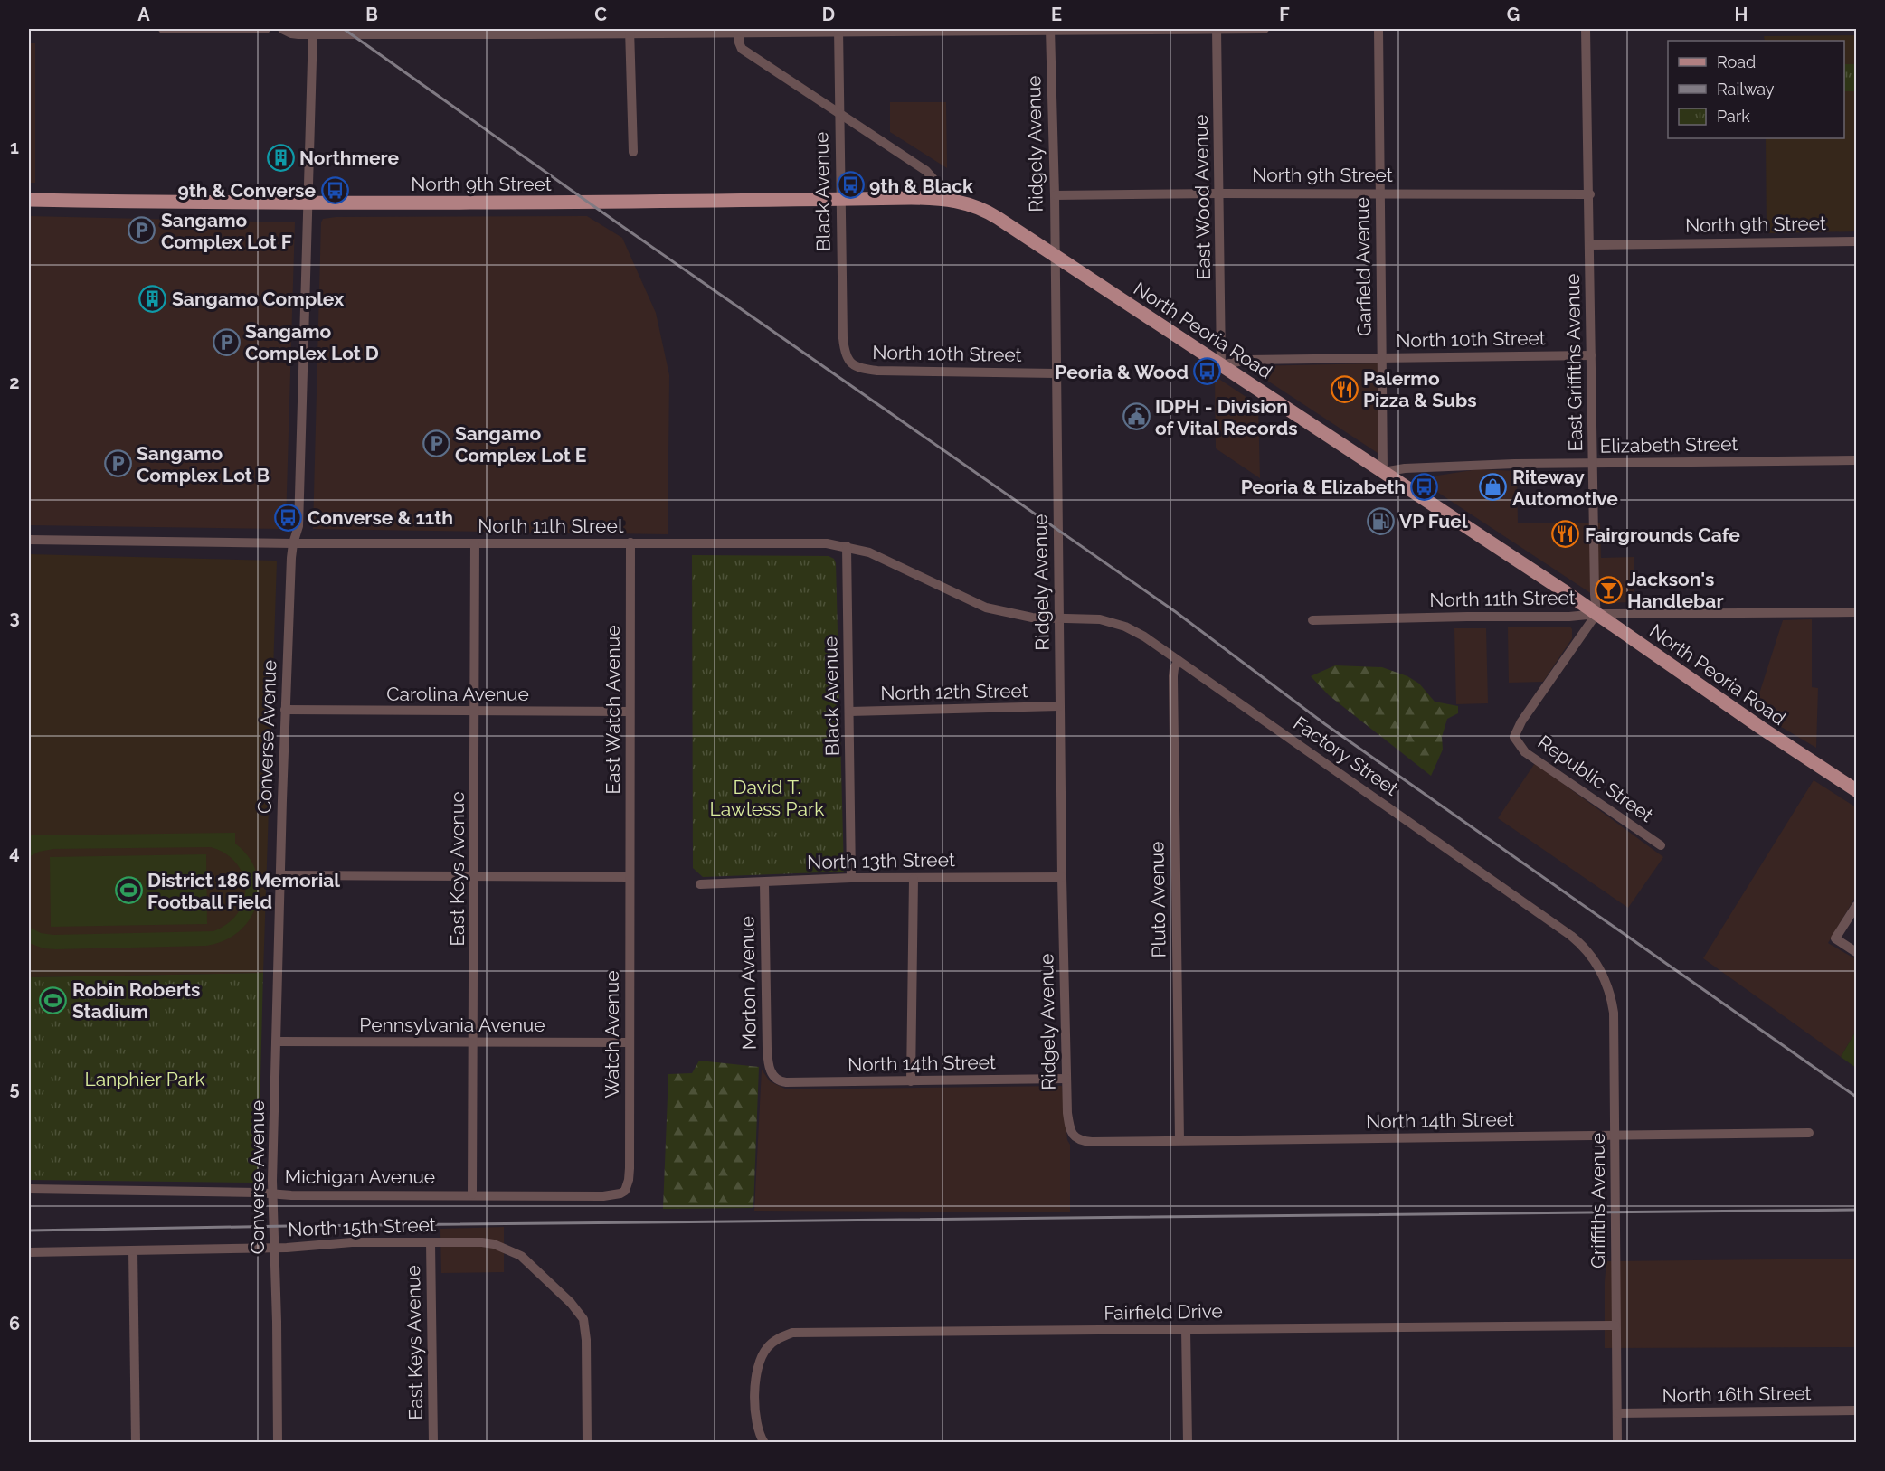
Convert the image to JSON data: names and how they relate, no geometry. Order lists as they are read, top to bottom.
{
  "streets": {
    "main road": ["North 9th Street", "North Peoria Road"],
    "street": [
      "Ridgely Avenue",
      "Black Avenue",
      "East Wood Avenue",
      "Garfield Avenue",
      "North 10th Street",
      "East Griffiths Avenue",
      "Elizabeth Street",
      "North 11th Street",
      "North 12th Street",
      "Carolina Avenue",
      "East Watch Avenue",
      "Converse Avenue",
      "Factory Street",
      "Republic Street",
      "North 13th Street",
      "East Keys Avenue",
      "Pluto Avenue",
      "Morton Avenue",
      "Pennsylvania Avenue",
      "Watch Avenue",
      "North 14th Street",
      "Michigan Avenue",
      "Griffiths Avenue",
      "North 15th Street",
      "Fairfield Drive",
      "North 16th Street"
    ]
  },
  "crossings": [
    ["Ridgely Avenue", "North 9th Street"],
    ["Ridgely Avenue", "North Peoria Road"],
    ["Ridgely Avenue", "North 10th Street"],
    ["Ridgely Avenue", "North 11th Street"],
    ["Ridgely Avenue", "North 12th Street"],
    ["Ridgely Avenue", "Factory Street"],
    ["Ridgely Avenue", "North 13th Street"],
    ["Ridgely Avenue", "North 14th Street"],
    ["North 9th Street", "Black Avenue"],
    ["North 9th Street", "East Wood Avenue"],
    ["North 9th Street", "Garfield Avenue"],
    ["North 9th Street", "North Peoria Road"],
    ["North 9th Street", "East Griffiths Avenue"],
    ["North 9th Street", "Converse Avenue"],
    ["Black Avenue", "North 10th Street"],
    ["Black Avenue", "North 11th Street"],
    ["Black Avenue", "North 12th Street"],
    ["Black Avenue", "North 13th Street"],
    ["East Wood Avenue", "North Peoria Road"],
    ["East Wood Avenue", "North 10th Street"],
    ["Garfield Avenue", "North Peoria Road"],
    ["Garfield Avenue", "North 10th Street"],
    ["Garfield Avenue", "Elizabeth Street"],
    ["North Peoria Road", "North 10th Street"],
    ["North Peoria Road", "East Griffiths Avenue"],
    ["North Peoria Road", "Elizabeth Street"],
    ["North Peoria Road", "North 11th Street"],
    ["North Peoria Road", "Republic Street"],
    ["North 10th Street", "East Griffiths Avenue"],
    ["East Griffiths Avenue", "Elizabeth Street"],
    ["East Griffiths Avenue", "North 11th Street"],
    ["East Griffiths Avenue", "Republic Street"],
    ["North 11th Street", "East Watch Avenue"],
    ["North 11th Street", "Converse Avenue"],
    ["North 11th Street", "Factory Street"],
    ["North 11th Street", "Republic Street"],
    ["North 11th Street", "East Keys Avenue"],
    ["Carolina Avenue", "East Watch Avenue"],
    ["Carolina Avenue", "Converse Avenue"],
    ["Carolina Avenue", "East Keys Avenue"],
    ["East Watch Avenue", "Watch Avenue"],
    ["Converse Avenue", "Pennsylvania Avenue"],
    ["Converse Avenue", "Michigan Avenue"],
    ["Converse Avenue", "North 15th Street"],
    ["Factory Street", "Pluto Avenue"],
    ["Factory Street", "Griffiths Avenue"],
    ["North 13th Street", "Morton Avenue"],
    ["East Keys Avenue", "Pennsylvania Avenue"],
    ["East Keys Avenue", "Michigan Avenue"],
    ["East Keys Avenue", "North 15th Street"],
    ["Pluto Avenue", "North 14th Street"],
    ["Morton Avenue", "North 14th Street"],
    ["Pennsylvania Avenue", "Watch Avenue"],
    ["Watch Avenue", "Michigan Avenue"],
    ["North 14th Street", "Griffiths Avenue"],
    ["Griffiths Avenue", "Fairfield Drive"],
    ["Griffiths Avenue", "North 16th Street"]
  ],
  "parks": ["David T. Lawless Park", "Lanphier Park"],
  "places": {
    "building": ["Northmere", "Sangamo Complex"],
    "bus stop": [
      "9th & Black",
      "9th & Converse",
      "Peoria & Wood",
      "Peoria & Elizabeth",
      "Converse & 11th"
    ],
    "parking": [
      "Sangamo Complex Lot F",
      "Sangamo Complex Lot D",
      "Sangamo Complex Lot E",
      "Sangamo Complex Lot B"
    ],
    "restaurant": ["Palermo Pizza & Subs", "Fairgrounds Cafe"],
    "public building": ["IDPH - Division of Vital Records"],
    "shop": ["Riteway Automotive"],
    "fuel station": ["VP Fuel"],
    "bar": ["Jackson's Handlebar"],
    "sports": ["District 186 Memorial Football Field", "Robin Roberts Stadium"]
  },
  "legend": ["Road", "Railway", "Park"],
  "grid": {
    "columns": [
      "A",
      "B",
      "C",
      "D",
      "E",
      "F",
      "G",
      "H"
    ],
    "rows": [
      "1",
      "2",
      "3",
      "4",
      "5",
      "6"
    ]
  }
}
